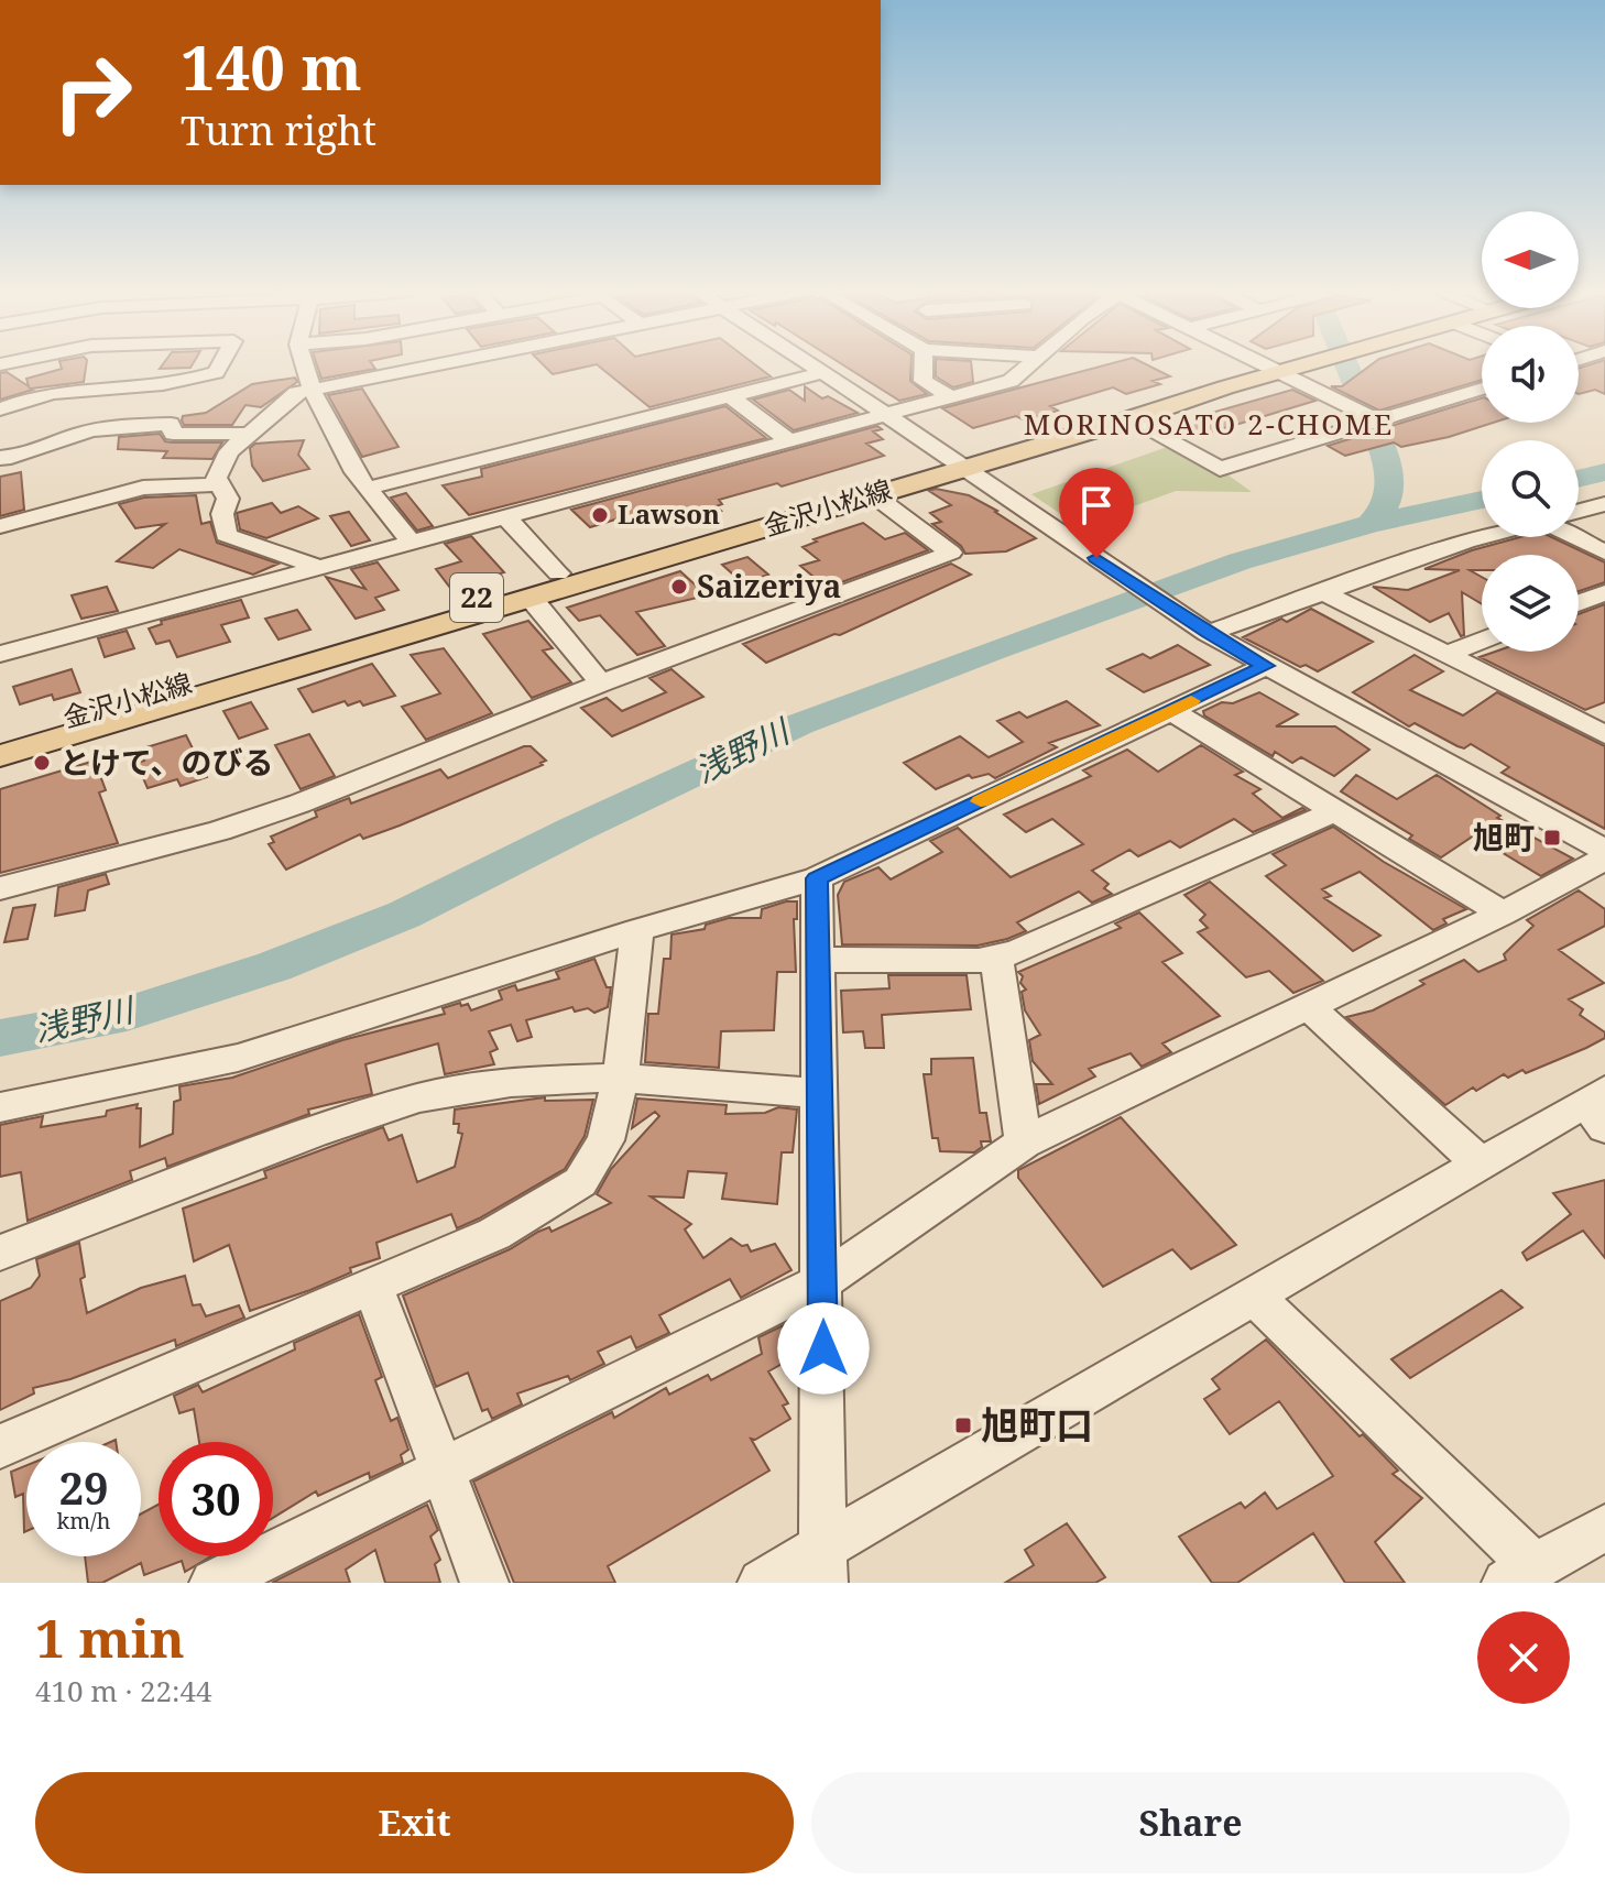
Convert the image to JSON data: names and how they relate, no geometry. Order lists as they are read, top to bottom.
{
  "streets": {
    "main road": ["金沢小松線", "22"]
  },
  "districts": ["MORINOSATO 2-CHOME"],
  "water": ["浅野川"],
  "places": {
    "other": ["Lawson", "Saizeriya", "とけて、のびる"],
    "transit": ["旭町", "旭町口"]
  },
  "north": "left",
  "page": {
    "turn": ["140 m", "Turn right"],
    "speed": "29 km/h",
    "limit": "30",
    "heading": ["1 min", "410 m · 22:44"],
    "buttons": ["Exit", "Share"]
  }
}
